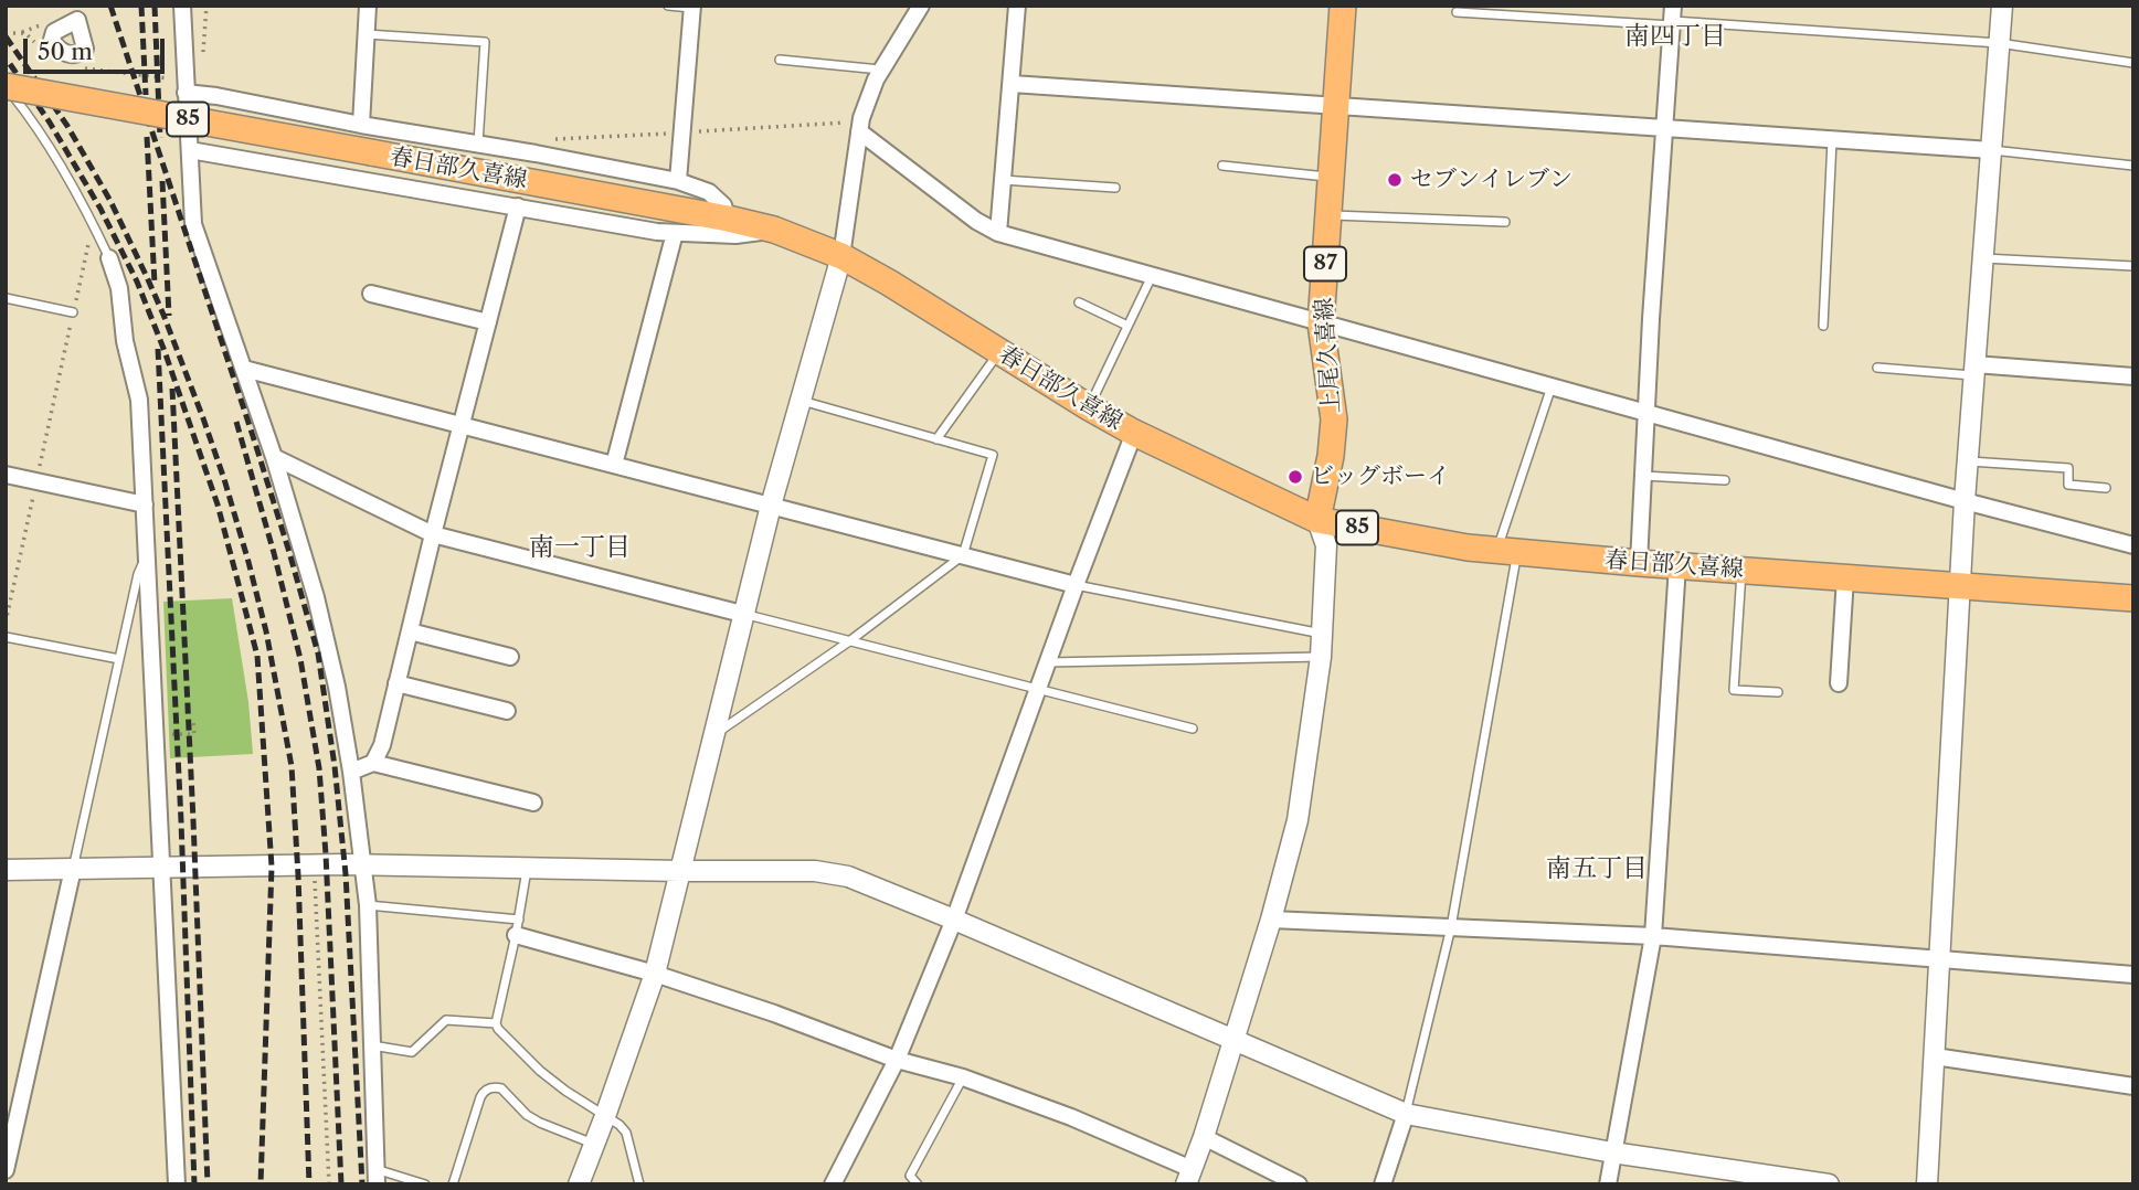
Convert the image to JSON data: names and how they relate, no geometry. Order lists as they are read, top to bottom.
{
  "streets": {
    "main road": [
      "85",
      "春日部久喜線",
      "87",
      "上尾久喜線"
    ]
  },
  "crossings": [
    ["春日部久喜線", "上尾久喜線"]
  ],
  "districts": ["南四丁目", "南一丁目", "南五丁目"],
  "places": ["セブンイレブン", "ビッグボーイ"],
  "scale_bar": "50 m"
}
